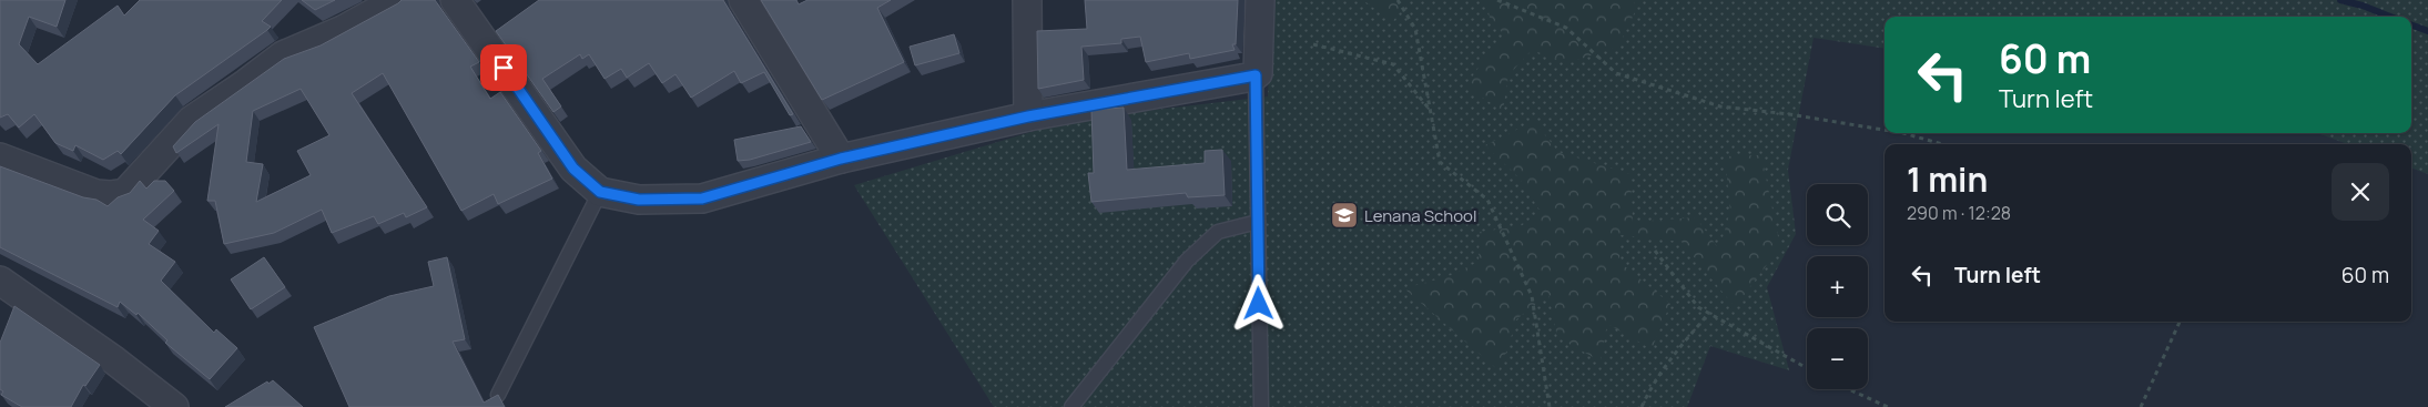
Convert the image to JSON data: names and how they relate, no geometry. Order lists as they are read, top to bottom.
{
  "places": {
    "school or university": ["Lenana School"]
  },
  "page": {
    "turn": ["60 m", "Turn left"],
    "heading": ["1 min", "290 m · 12:28"],
    "map_buttons": ["+", "−"],
    "list": [
      {
        "name": "Turn left",
        "value": "60 m"
      }
    ]
  }
}
